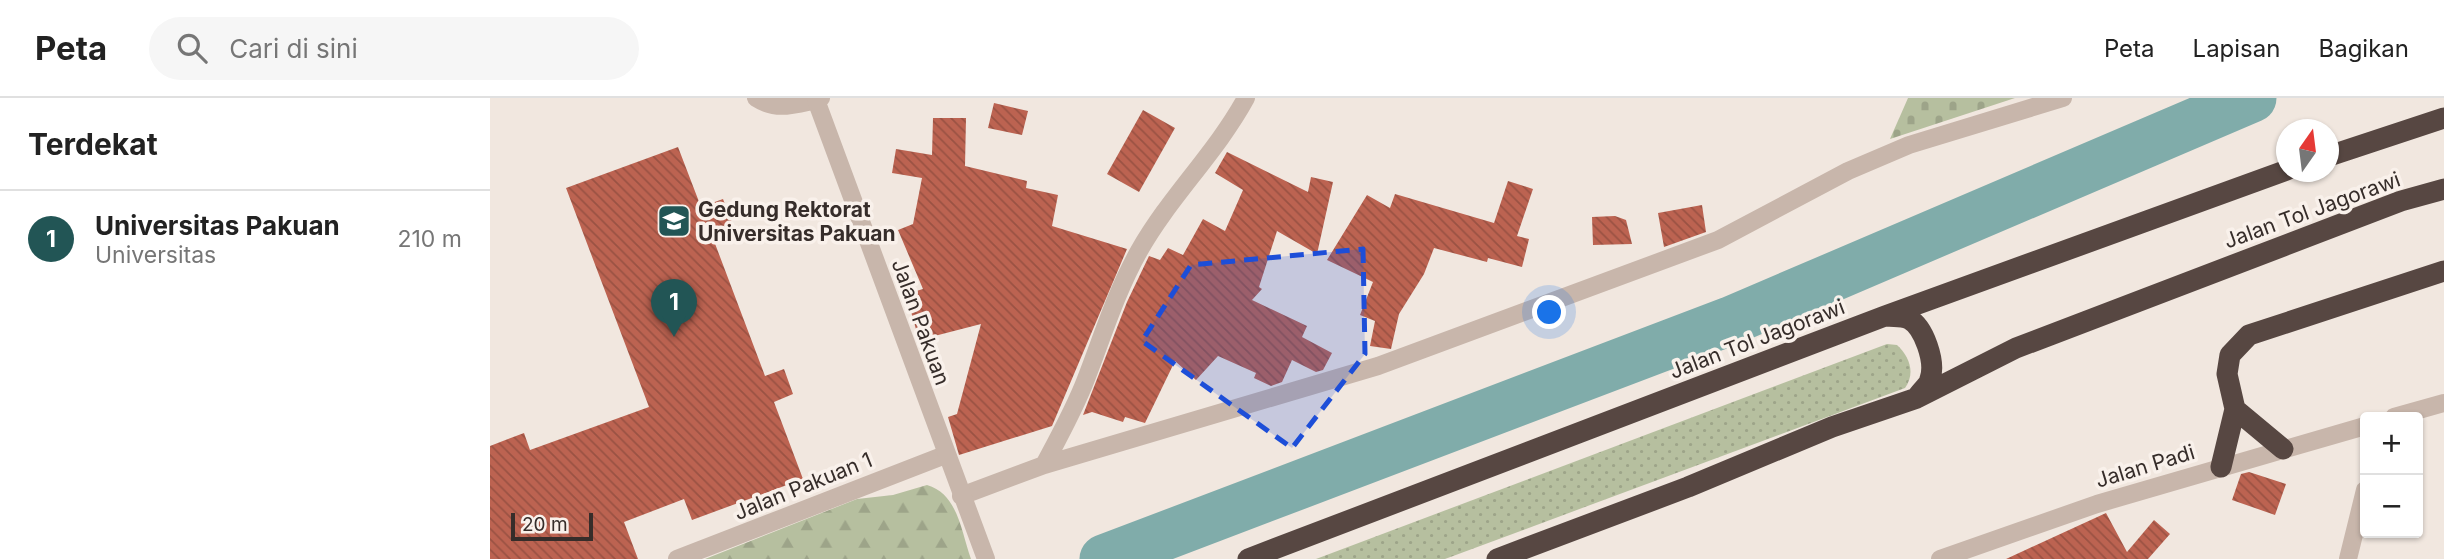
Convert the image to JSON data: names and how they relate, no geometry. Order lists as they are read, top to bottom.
{
  "streets": {
    "highway": ["Jalan Tol Jagorawi"],
    "street": ["Jalan Pakuan", "Jalan Padi", "Jalan Pakuan 1"]
  },
  "crossings": [
    ["Jalan Pakuan", "Jalan Pakuan 1"]
  ],
  "places": {
    "school or university": ["Gedung Rektorat Universitas Pakuan"]
  },
  "scale_bar": "20 m",
  "north": "top",
  "page": {
    "header": "Peta",
    "search": "Cari di sini",
    "nav": ["Peta", "Lapisan", "Bagikan"],
    "heading": "Terdekat",
    "list": [
      {
        "mark": "1",
        "name": "Universitas Pakuan",
        "note": "Universitas",
        "value": "210 m"
      }
    ],
    "pins": "1",
    "map_buttons": ["+", "−"],
    "scale": "20 m"
  }
}
